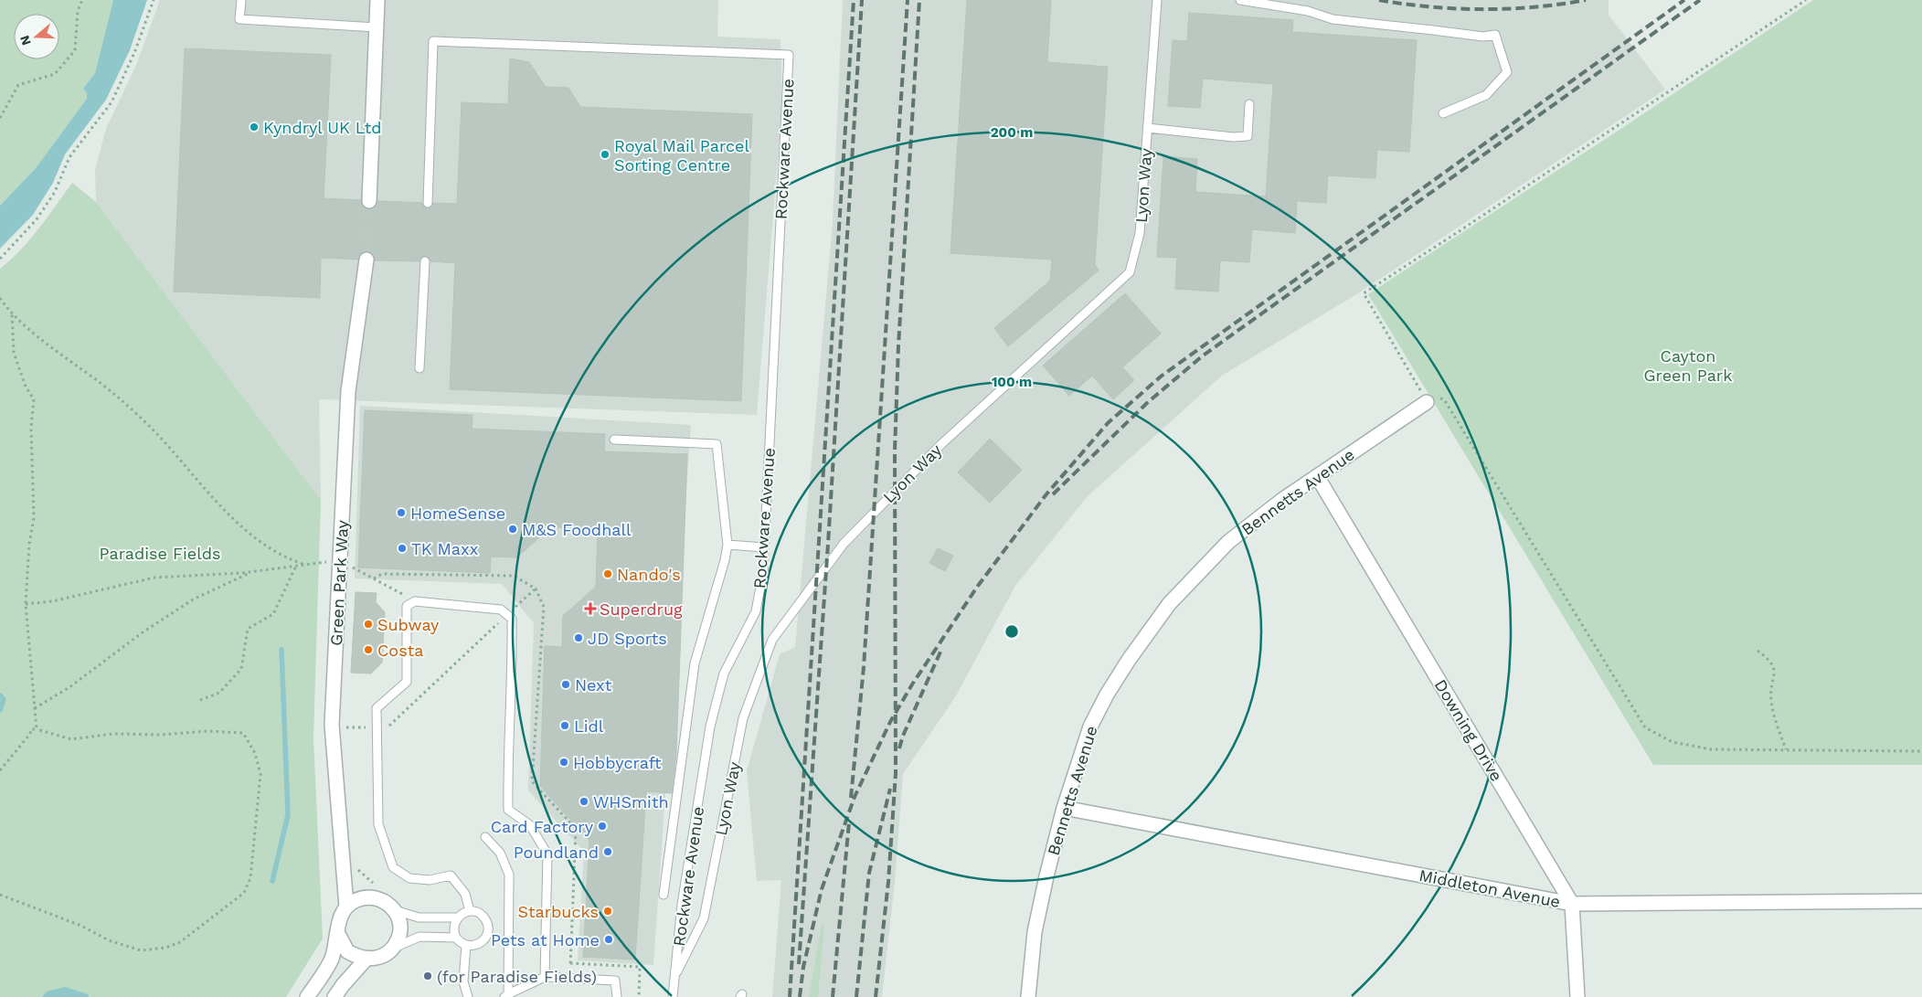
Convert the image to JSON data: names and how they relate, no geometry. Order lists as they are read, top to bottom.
{
  "streets": {
    "street": [
      "Bennetts Avenue",
      "Green Park Way",
      "Downing Drive",
      "Middleton Avenue"
    ],
    "lane": ["Rockware Avenue", "Lyon Way"]
  },
  "crossings": [
    ["Rockware Avenue", "Lyon Way"],
    ["Bennetts Avenue", "Downing Drive"],
    ["Bennetts Avenue", "Middleton Avenue"],
    ["Downing Drive", "Middleton Avenue"]
  ],
  "parks": ["Cayton Green Park", "Paradise Fields"],
  "places": {
    "other": [
      "Kyndryl UK Ltd",
      "Royal Mail Parcel Sorting Centre",
      "HomeSense",
      "M&S Foodhall",
      "TK Maxx",
      "Nando's",
      "Subway",
      "JD Sports",
      "Costa",
      "Next",
      "Lidl",
      "Hobbycraft",
      "WHSmith",
      "Card Factory",
      "Poundland",
      "Starbucks",
      "Pets at Home",
      "(for Paradise Fields)"
    ],
    "health": ["Superdrug"]
  },
  "north": "left",
  "rings": ["200 m", "100 m"]
}
